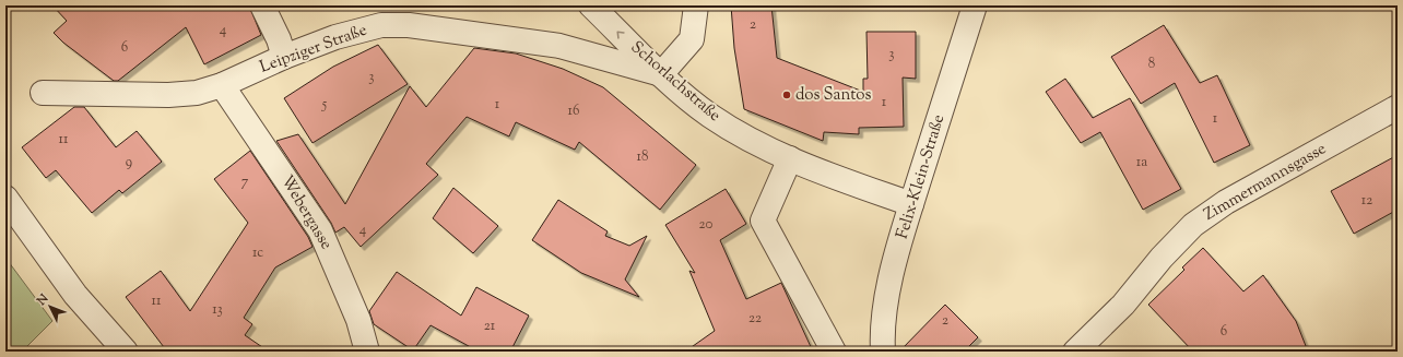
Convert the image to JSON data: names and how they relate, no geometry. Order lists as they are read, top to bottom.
{
  "streets": {
    "street": [
      "Leipziger Straße",
      "Schorlachstraße",
      "Felix-Klein-Straße",
      "Zimmermannsgasse",
      "Webergasse"
    ]
  },
  "crossings": [
    ["Leipziger Straße", "Schorlachstraße"],
    ["Leipziger Straße", "Webergasse"],
    ["Schorlachstraße", "Felix-Klein-Straße"]
  ],
  "places": ["dos Santos"],
  "house_numbers": [
    "2",
    "4",
    "6",
    "3",
    "8",
    "3",
    "1",
    "5",
    "1",
    "16",
    "1",
    "11",
    "18",
    "9",
    "1a",
    "7",
    "12",
    "20",
    "4",
    "1c",
    "11",
    "13",
    "22",
    "2",
    "21",
    "6"
  ],
  "north": "top left"
}
